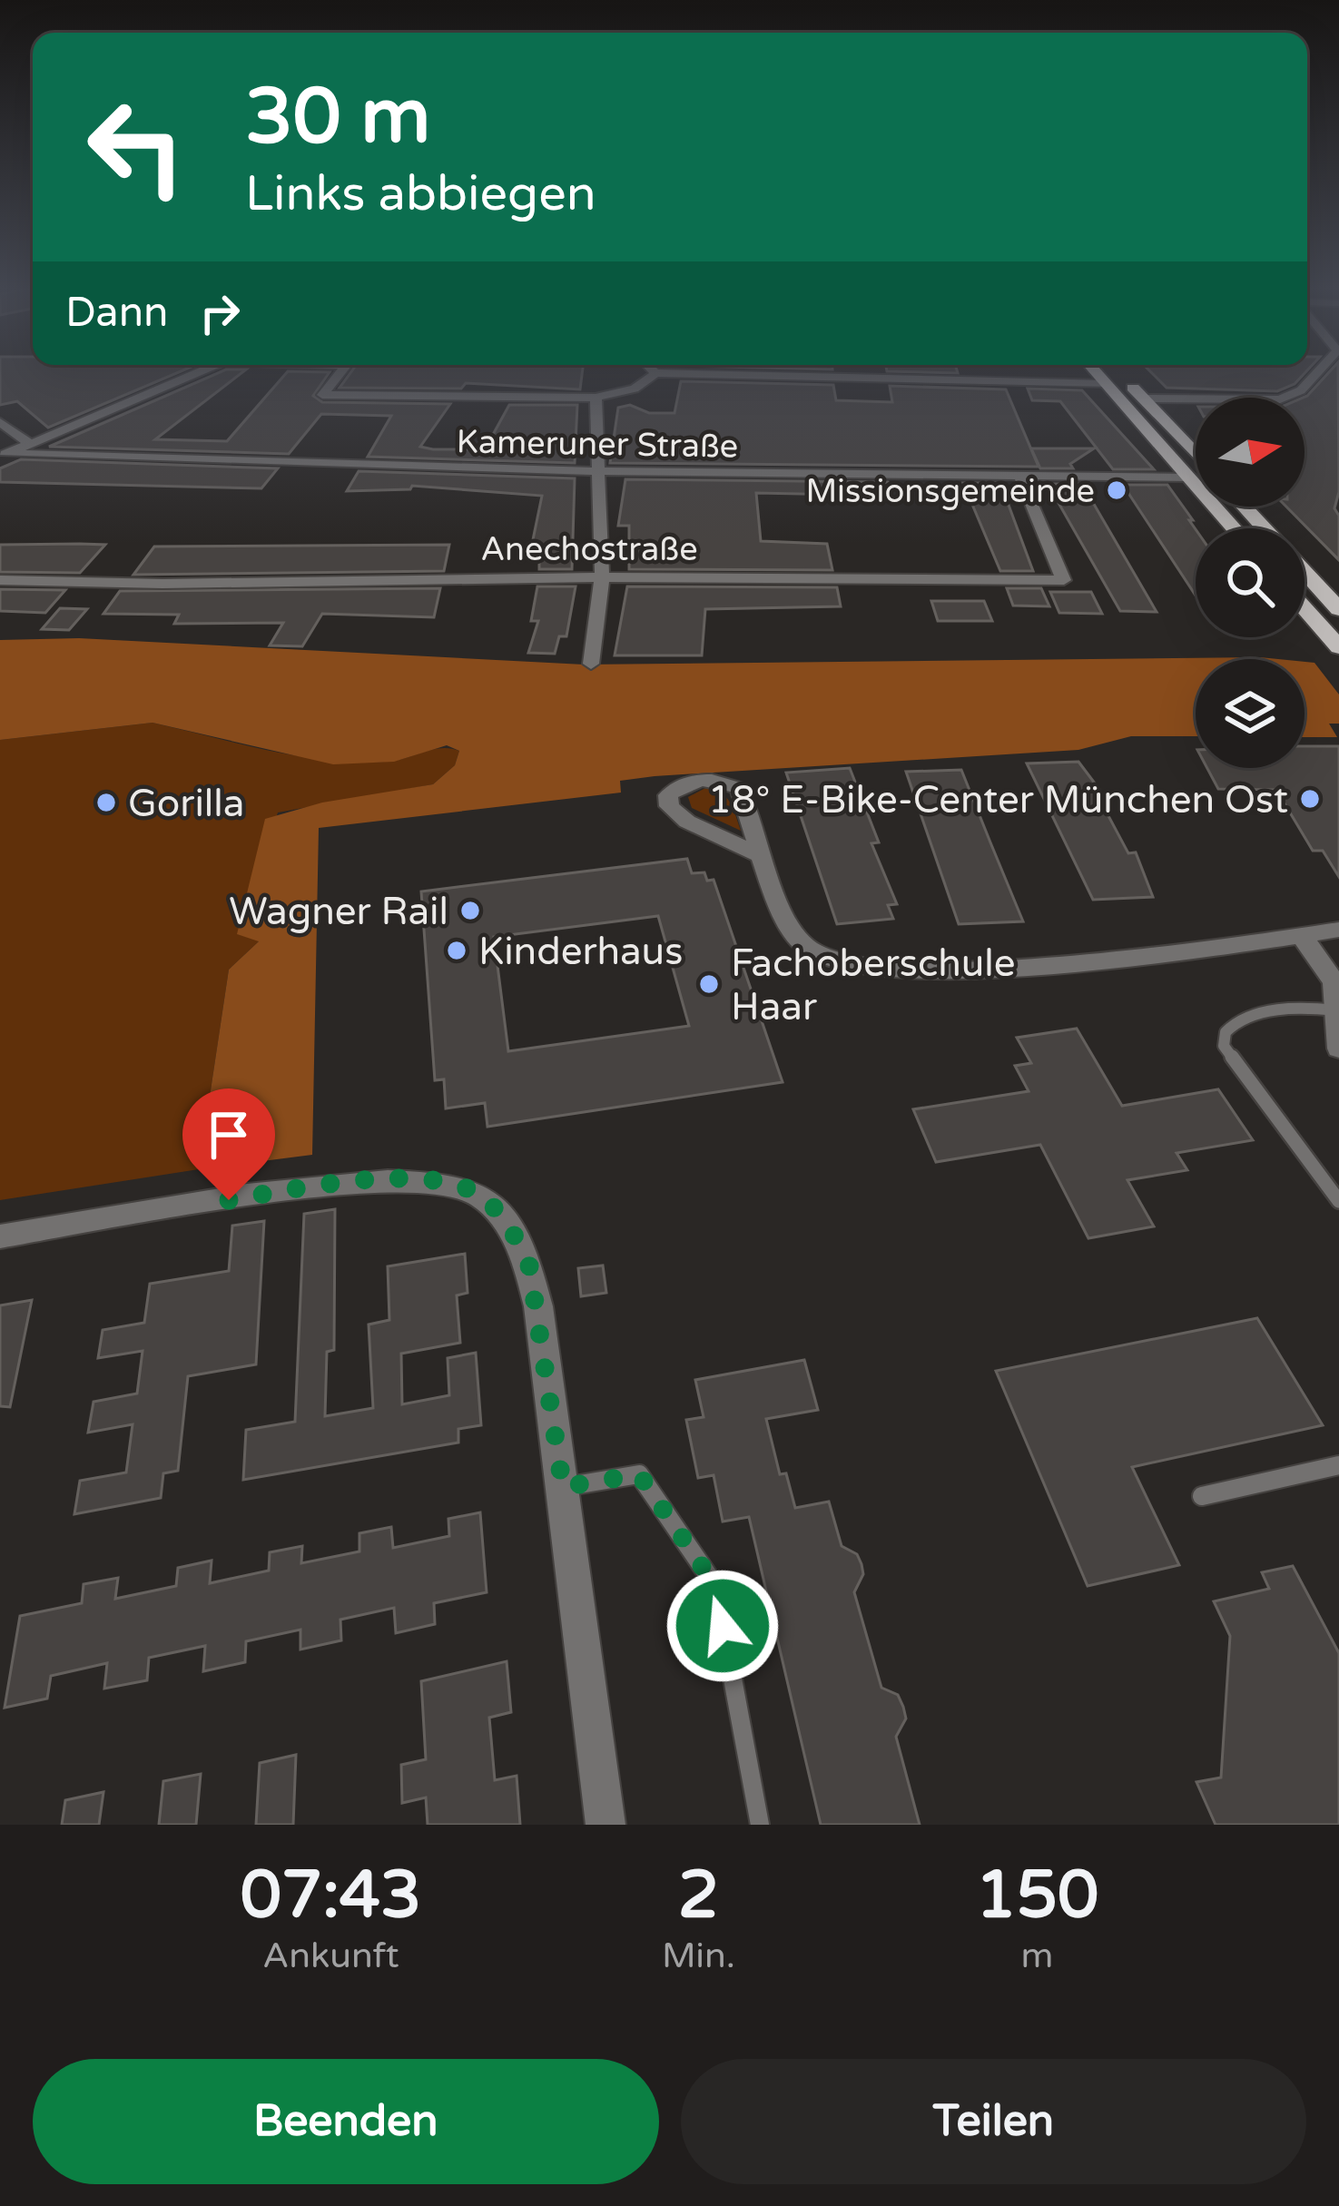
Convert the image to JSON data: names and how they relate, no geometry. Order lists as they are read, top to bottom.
{
  "streets": {
    "street": ["Kameruner Straße", "Anechostraße"]
  },
  "crossings": [
    ["Kameruner Straße", "Anechostraße"]
  ],
  "places": [
    "Missionsgemeinde",
    "18° E-Bike-Center München Ost",
    "Gorilla",
    "Wagner Rail",
    "Kinderhaus",
    "Fachoberschule Haar"
  ],
  "north": "right",
  "page": {
    "turn": ["30 m", "Links abbiegen"],
    "then": "Dann",
    "eta": [
      "07:43",
      "Ankunft",
      "2",
      "Min.",
      "150",
      "m"
    ],
    "buttons": ["Beenden", "Teilen"]
  }
}
